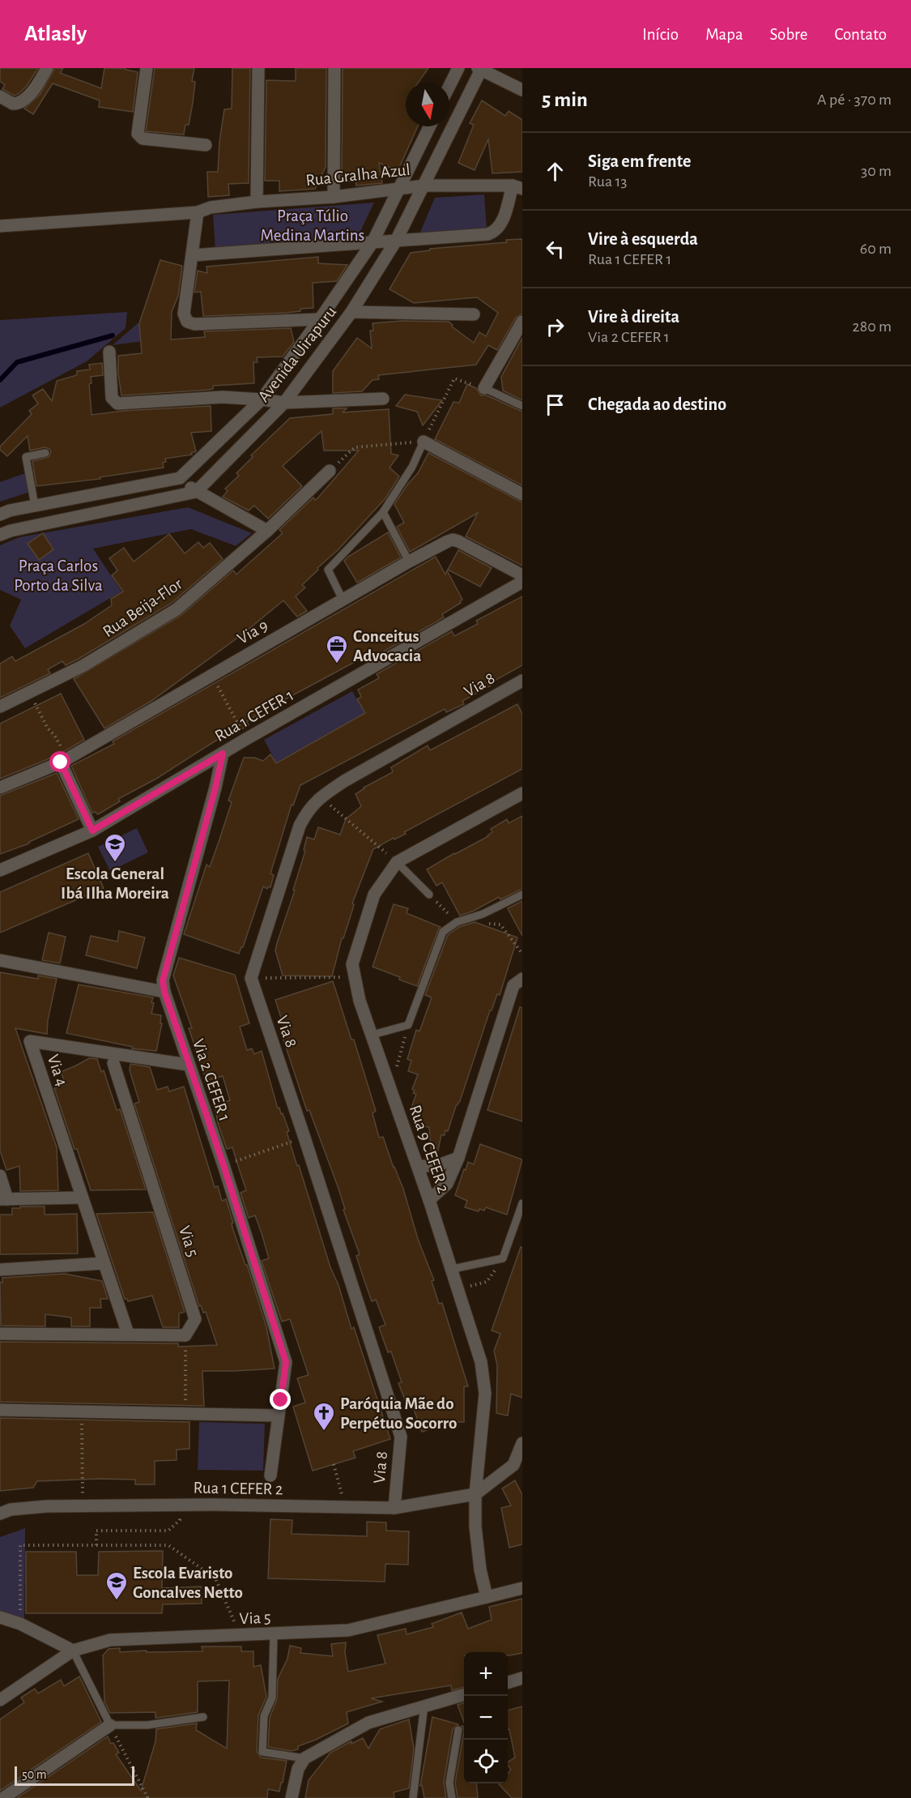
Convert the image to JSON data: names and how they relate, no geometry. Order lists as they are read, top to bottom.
{
  "streets": {
    "street": [
      "Rua Gralha Azul",
      "Avenida Uirapuru",
      "Rua Beija-Flor",
      "Via 9",
      "Via 8",
      "Rua 1 CEFER 1",
      "Via 4",
      "Via 2 CEFER 1",
      "Rua 9 CEFER 2",
      "Via 5",
      "Rua 1 CEFER 2"
    ]
  },
  "crossings": [
    ["Rua Gralha Azul", "Avenida Uirapuru"],
    ["Via 8", "Rua 1 CEFER 2"],
    ["Rua 1 CEFER 1", "Via 2 CEFER 1"],
    ["Via 4", "Via 2 CEFER 1"],
    ["Rua 9 CEFER 2", "Via 5"],
    ["Rua 9 CEFER 2", "Rua 1 CEFER 2"]
  ],
  "parks": ["Praça Túlio Medina Martins", "Praça Carlos Porto da Silva"],
  "places": {
    "office": ["Conceitus Advocacia"],
    "school or university": ["Escola General Ibá Ilha Moreira", "Escola Evaristo Goncalves Netto"],
    "church": ["Paróquia Mãe do Perpétuo Socorro"]
  },
  "scale_bar": "50 m",
  "north": "bottom",
  "page": {
    "header": "Atlasly",
    "nav": [
      "Início",
      "Mapa",
      "Sobre",
      "Contato"
    ],
    "heading": ["5 min", "A pé · 370 m"],
    "list": [
      ["Siga em frente", "Rua 13", "30 m"],
      ["Vire à esquerda", "Rua 1 CEFER 1", "60 m"],
      ["Vire à direita", "Via 2 CEFER 1", "280 m"],
      "Chegada ao destino"
    ],
    "map_buttons": ["+", "−"],
    "scale": "50 m"
  }
}
